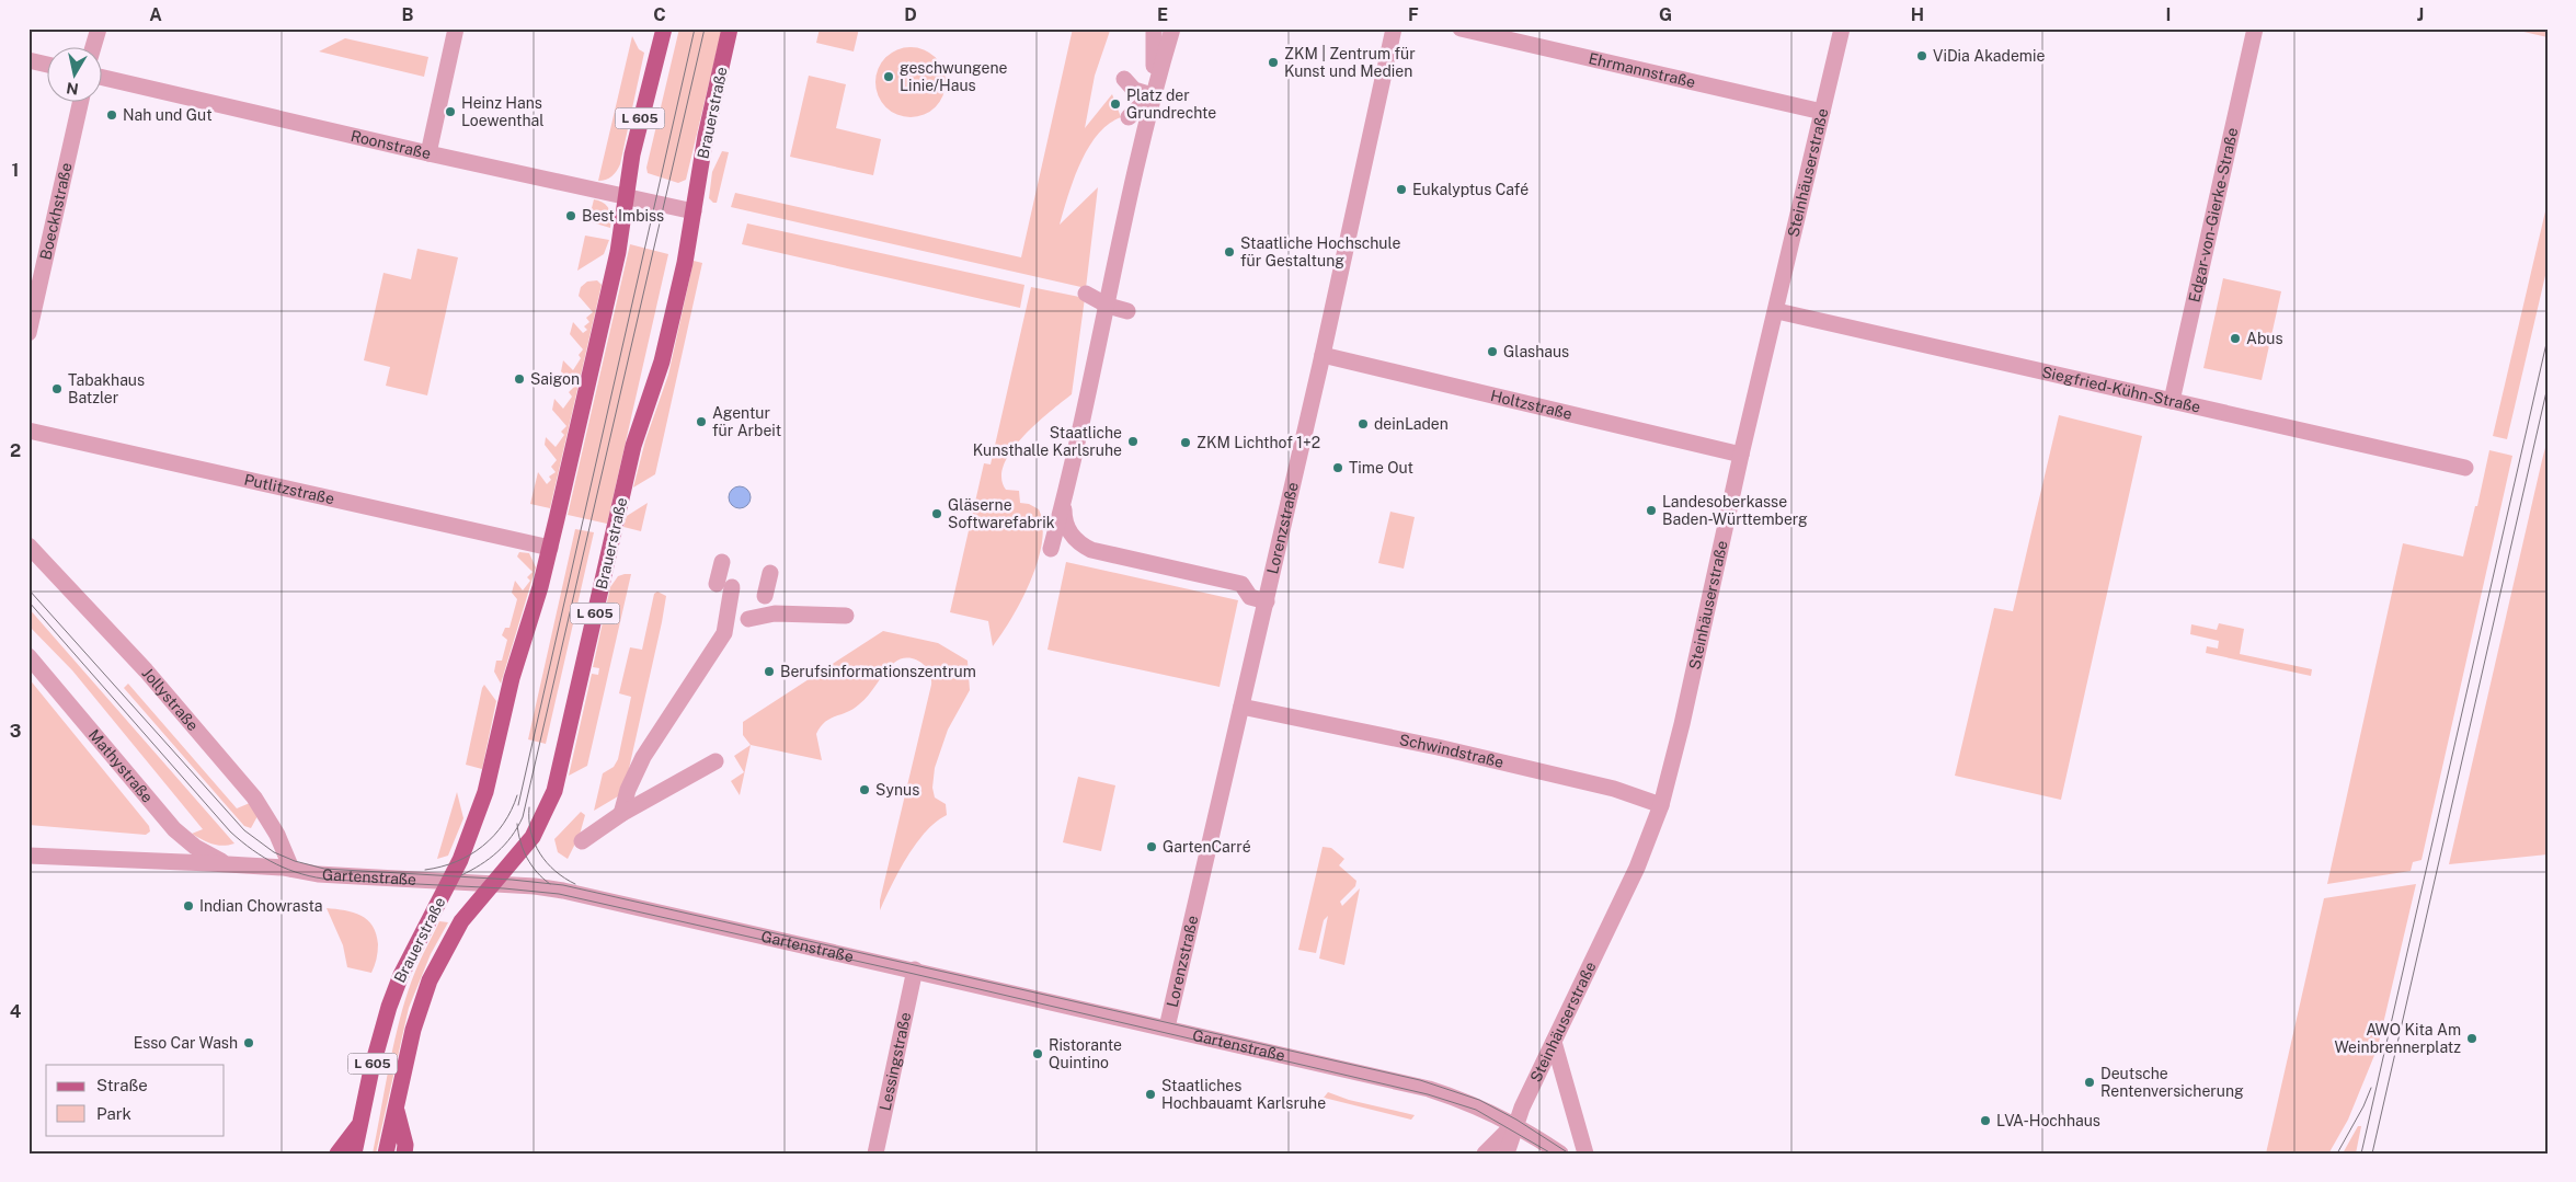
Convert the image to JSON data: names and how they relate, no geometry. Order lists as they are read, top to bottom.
{
  "streets": {
    "main road": ["Brauerstraße", "L 605"],
    "street": [
      "Ehrmannstraße",
      "Roonstraße",
      "Steinhäuserstraße",
      "Boeckhstraße",
      "Edgar-von-Gierke-Straße",
      "Siegfried-Kühn-Straße",
      "Holtzstraße",
      "Putlitzstraße",
      "Lorenzstraße",
      "Jollystraße",
      "Schwindstraße",
      "Mathystraße",
      "Gartenstraße",
      "Lessingstraße"
    ]
  },
  "crossings": [
    ["Ehrmannstraße", "Steinhäuserstraße"],
    ["Brauerstraße", "Roonstraße"],
    ["Brauerstraße", "Putlitzstraße"],
    ["Brauerstraße", "Gartenstraße"],
    ["Steinhäuserstraße", "Siegfried-Kühn-Straße"],
    ["Steinhäuserstraße", "Holtzstraße"],
    ["Steinhäuserstraße", "Schwindstraße"],
    ["Steinhäuserstraße", "Gartenstraße"],
    ["Edgar-von-Gierke-Straße", "Siegfried-Kühn-Straße"],
    ["Holtzstraße", "Lorenzstraße"],
    ["Lorenzstraße", "Schwindstraße"],
    ["Lorenzstraße", "Gartenstraße"],
    ["Jollystraße", "Gartenstraße"],
    ["Mathystraße", "Gartenstraße"],
    ["Gartenstraße", "Lessingstraße"]
  ],
  "places": [
    "ViDia Akademie",
    "ZKM | Zentrum für Kunst und Medien",
    "geschwungene Linie/Haus",
    "Platz der Grundrechte",
    "Heinz Hans Loewenthal",
    "Nah und Gut",
    "Eukalyptus Café",
    "Best Imbiss",
    "Staatliche Hochschule für Gestaltung",
    "Abus",
    "Glashaus",
    "Saigon",
    "Tabakhaus Batzler",
    "Agentur für Arbeit",
    "deinLaden",
    "Staatliche Kunsthalle Karlsruhe",
    "ZKM Lichthof 1+2",
    "Time Out",
    "Landesoberkasse Baden-Württemberg",
    "Gläserne Softwarefabrik",
    "Berufsinformationszentrum",
    "Synus",
    "GartenCarré",
    "Indian Chowrasta",
    "AWO Kita Am Weinbrennerplatz",
    "Esso Car Wash",
    "Ristorante Quintino",
    "Deutsche Rentenversicherung",
    "Staatliches Hochbauamt Karlsruhe",
    "LVA-Hochhaus"
  ],
  "legend": ["Straße", "Park"],
  "north": "bottom",
  "grid": {
    "columns": [
      "A",
      "B",
      "C",
      "D",
      "E",
      "F",
      "G",
      "H",
      "I",
      "J"
    ],
    "rows": [
      "1",
      "2",
      "3",
      "4"
    ]
  }
}
